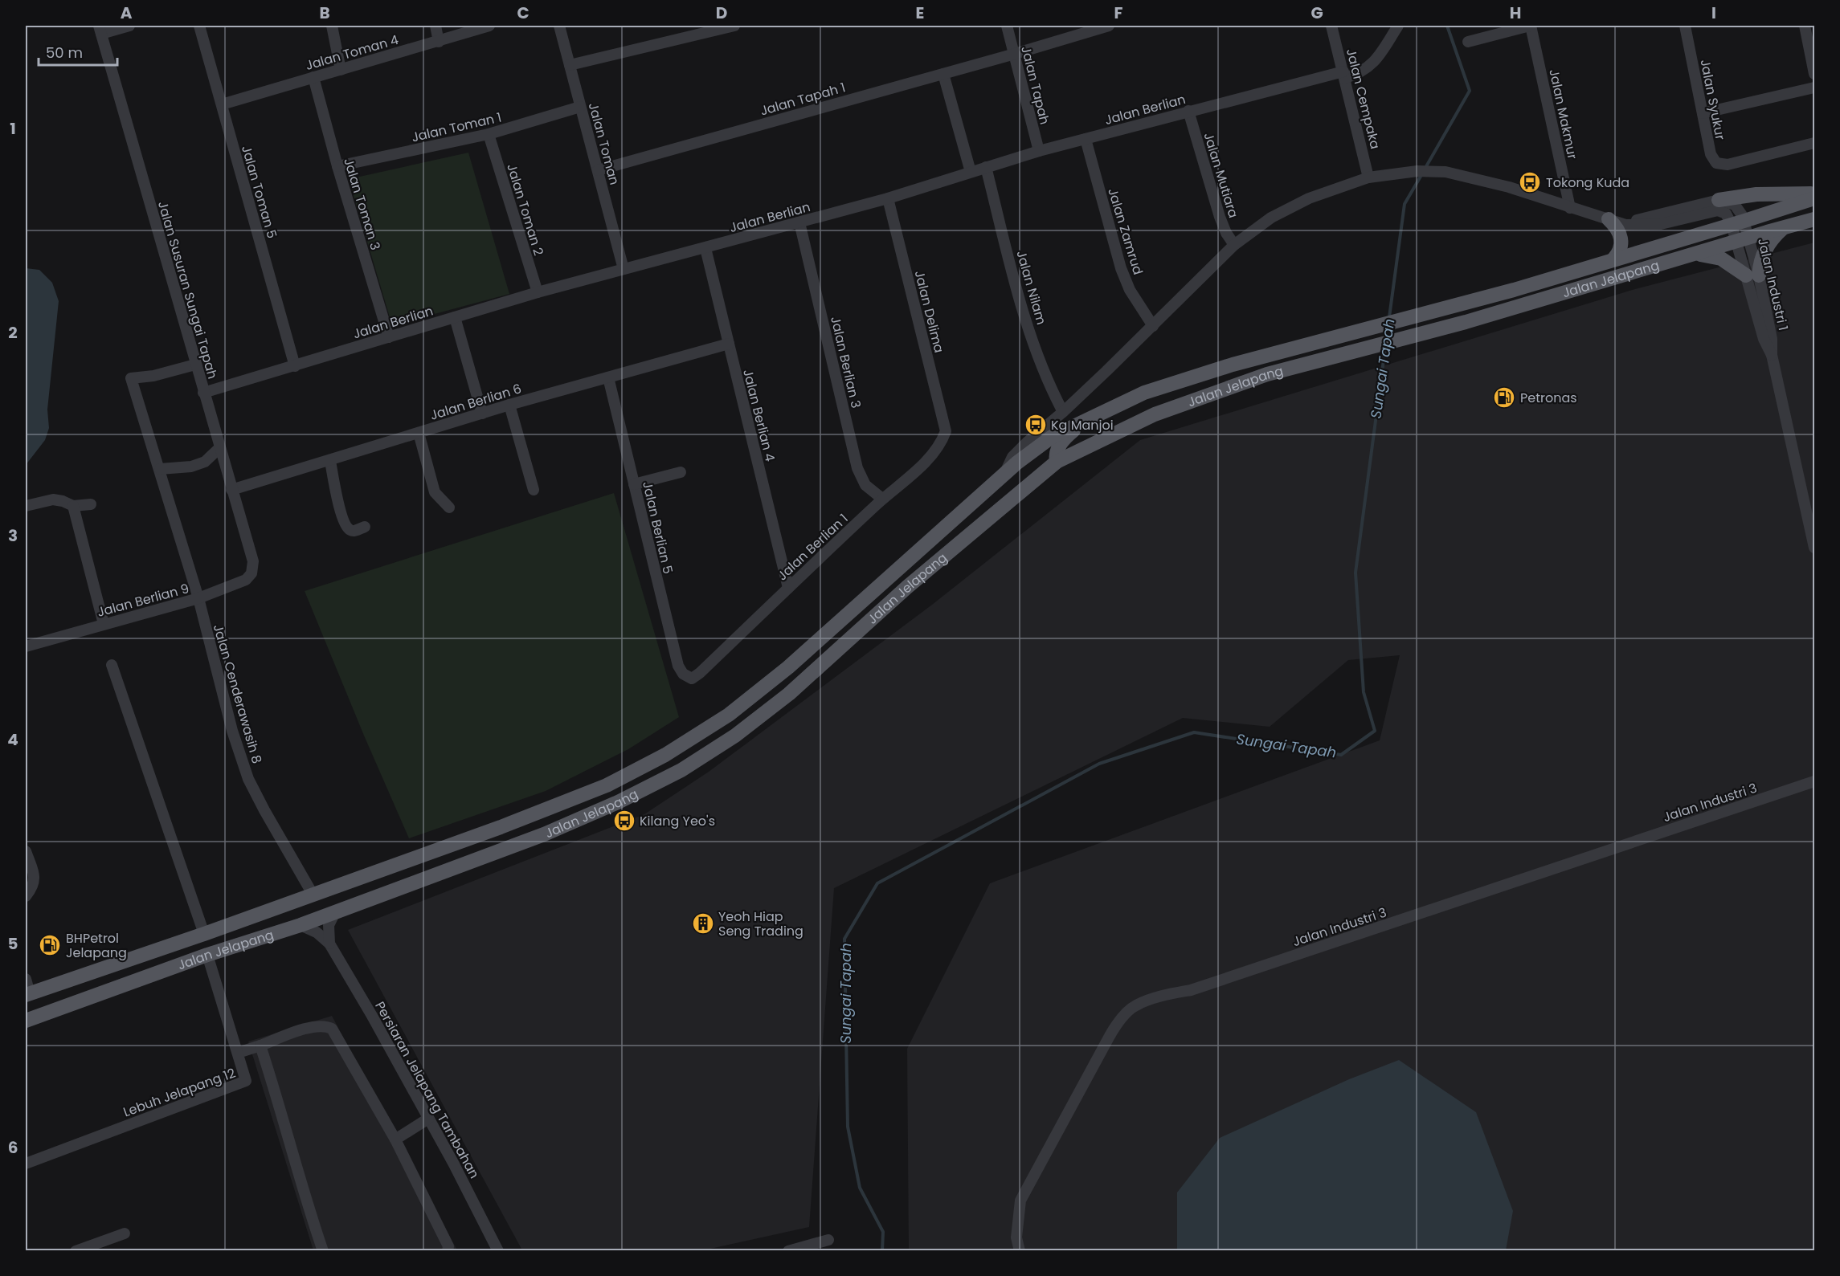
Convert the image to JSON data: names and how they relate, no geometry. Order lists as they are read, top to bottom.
{
  "streets": {
    "main road": ["Jalan Jelapang"],
    "street": [
      "Jalan Toman 4",
      "Jalan Tapah",
      "Jalan Tapah 1",
      "Jalan Cempaka",
      "Jalan Syukur",
      "Jalan Berlian",
      "Jalan Makmur",
      "Jalan Toman 1",
      "Jalan Toman",
      "Jalan Mutiara",
      "Jalan Toman 5",
      "Jalan Toman 3",
      "Jalan Toman 2",
      "Jalan Zamrud",
      "Jalan Industri 1",
      "Jalan Nilam",
      "Jalan Susuran Sungai Tapah",
      "Jalan Delima",
      "Jalan Berlian 3",
      "Jalan Berlian 6",
      "Jalan Berlian 4",
      "Jalan Berlian 5",
      "Jalan Berlian 1",
      "Jalan Berlian 9",
      "Jalan Cenderawasih 8",
      "Jalan Industri 3",
      "Persiaran Jelapang Tambahan",
      "Lebuh Jelapang 12"
    ]
  },
  "crossings": [
    ["Jalan Toman 4", "Jalan Toman 5"],
    ["Jalan Toman 4", "Jalan Toman 3"],
    ["Jalan Tapah", "Jalan Tapah 1"],
    ["Jalan Tapah", "Jalan Berlian"],
    ["Jalan Tapah 1", "Jalan Toman"],
    ["Jalan Cempaka", "Jalan Berlian"],
    ["Jalan Berlian", "Jalan Toman"],
    ["Jalan Berlian", "Jalan Mutiara"],
    ["Jalan Berlian", "Jalan Toman 5"],
    ["Jalan Berlian", "Jalan Toman 3"],
    ["Jalan Berlian", "Jalan Toman 2"],
    ["Jalan Berlian", "Jalan Zamrud"],
    ["Jalan Berlian", "Jalan Nilam"],
    ["Jalan Berlian", "Jalan Susuran Sungai Tapah"],
    ["Jalan Berlian", "Jalan Delima"],
    ["Jalan Berlian", "Jalan Berlian 3"],
    ["Jalan Berlian", "Jalan Berlian 4"],
    ["Jalan Toman 1", "Jalan Toman"],
    ["Jalan Toman 1", "Jalan Toman 3"],
    ["Jalan Toman 1", "Jalan Toman 2"],
    ["Jalan Jelapang", "Jalan Industri 1"],
    ["Jalan Jelapang", "Jalan Cenderawasih 8"],
    ["Jalan Jelapang", "Persiaran Jelapang Tambahan"],
    ["Jalan Jelapang", "Lebuh Jelapang 12"],
    ["Jalan Susuran Sungai Tapah", "Jalan Berlian 6"],
    ["Jalan Susuran Sungai Tapah", "Jalan Berlian 9"],
    ["Jalan Susuran Sungai Tapah", "Jalan Cenderawasih 8"],
    ["Jalan Delima", "Jalan Berlian 1"],
    ["Jalan Berlian 3", "Jalan Berlian 1"],
    ["Jalan Berlian 6", "Jalan Berlian 4"],
    ["Jalan Berlian 6", "Jalan Berlian 5"],
    ["Jalan Berlian 4", "Jalan Berlian 1"],
    ["Jalan Berlian 5", "Jalan Berlian 1"],
    ["Jalan Berlian 9", "Jalan Cenderawasih 8"]
  ],
  "water": ["Sungai Tapah"],
  "places": {
    "bus stop": ["Tokong Kuda", "Kg Manjoi", "Kilang Yeo's"],
    "fuel station": ["Petronas", "BHPetrol Jelapang"],
    "building": ["Yeoh Hiap Seng Trading"]
  },
  "scale_bar": "50 m",
  "grid": {
    "columns": [
      "A",
      "B",
      "C",
      "D",
      "E",
      "F",
      "G",
      "H",
      "I"
    ],
    "rows": [
      "1",
      "2",
      "3",
      "4",
      "5",
      "6"
    ]
  }
}
